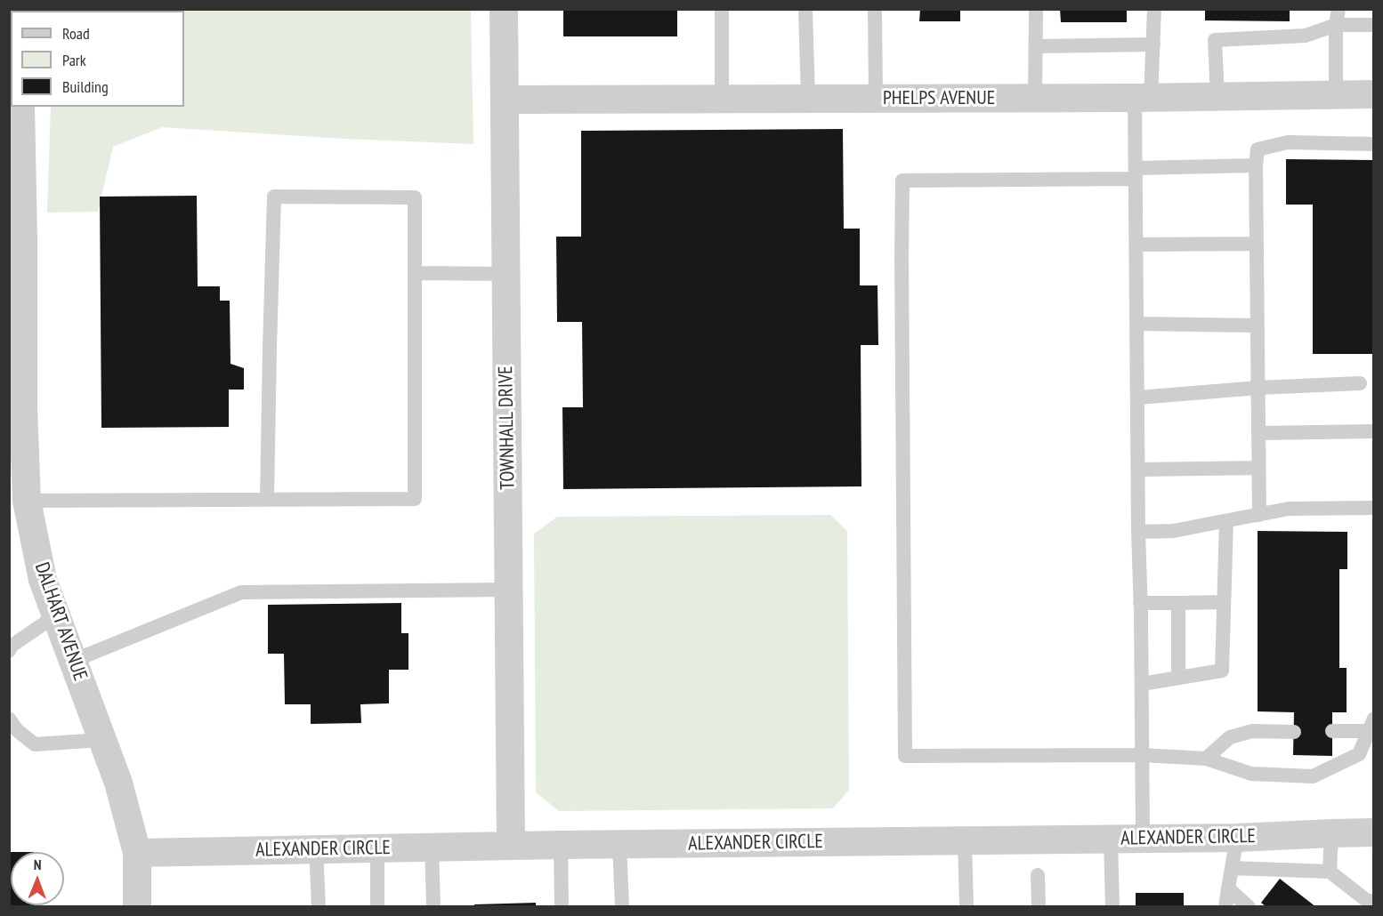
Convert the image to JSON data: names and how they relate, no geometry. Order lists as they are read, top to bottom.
{
  "streets": {
    "street": [
      "PHELPS AVENUE",
      "TOWNHALL DRIVE",
      "DALHART AVENUE",
      "ALEXANDER CIRCLE"
    ]
  },
  "crossings": [
    ["PHELPS AVENUE", "TOWNHALL DRIVE"],
    ["TOWNHALL DRIVE", "ALEXANDER CIRCLE"],
    ["DALHART AVENUE", "ALEXANDER CIRCLE"]
  ],
  "legend": ["Road", "Park", "Building"],
  "north": "top"
}
